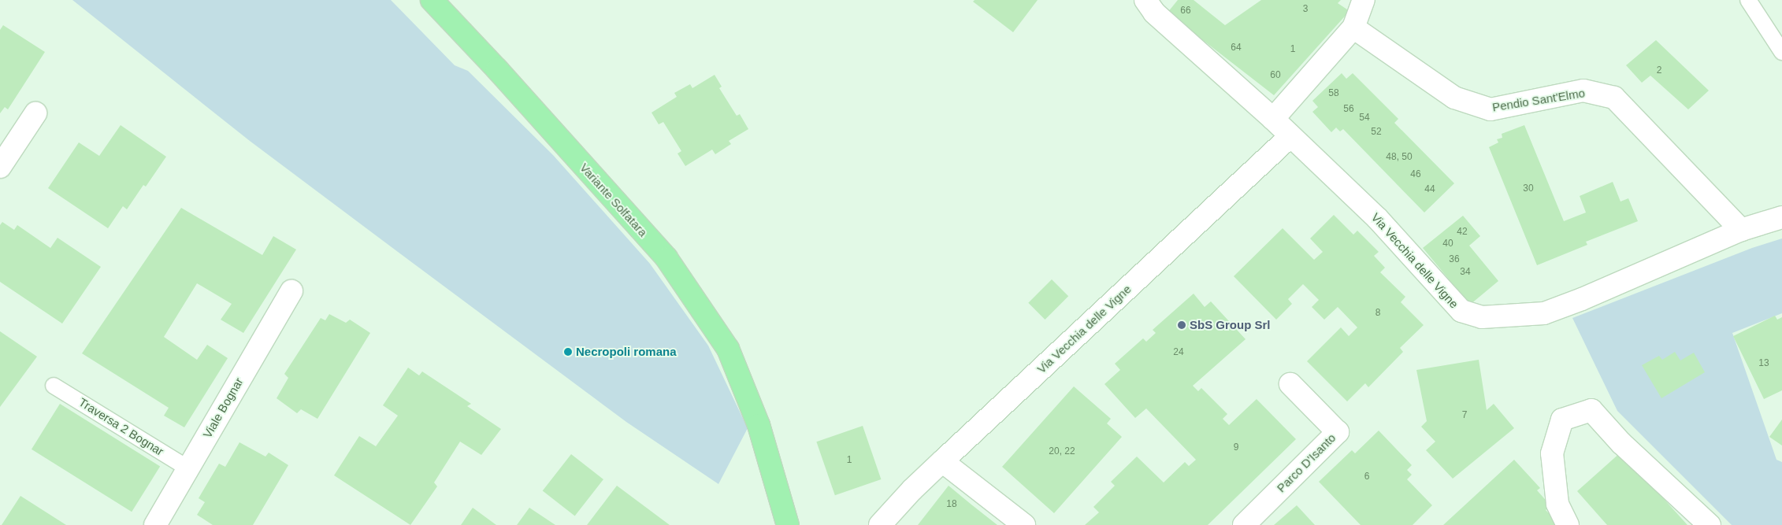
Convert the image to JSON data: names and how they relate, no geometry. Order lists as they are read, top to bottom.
{
  "streets": {
    "main road": ["Variante Solfatara"],
    "street": [
      "Pendio Sant'Elmo",
      "Via Vecchia delle Vigne",
      "Viale Bognar",
      "Parco D'Isanto"
    ],
    "lane": ["Traversa 2 Bognar"]
  },
  "crossings": [
    ["Pendio Sant'Elmo", "Via Vecchia delle Vigne"],
    ["Viale Bognar", "Traversa 2 Bognar"]
  ],
  "places": ["SbS Group Srl", "Necropoli romana"],
  "house_numbers": [
    "3",
    "66",
    "64",
    "1",
    "2",
    "60",
    "58",
    "56",
    "54",
    "52",
    "48, 50",
    "46",
    "30",
    "44",
    "42",
    "40",
    "36",
    "34",
    "8",
    "24",
    "13",
    "7",
    "9",
    "20, 22",
    "1",
    "6",
    "18"
  ]
}
